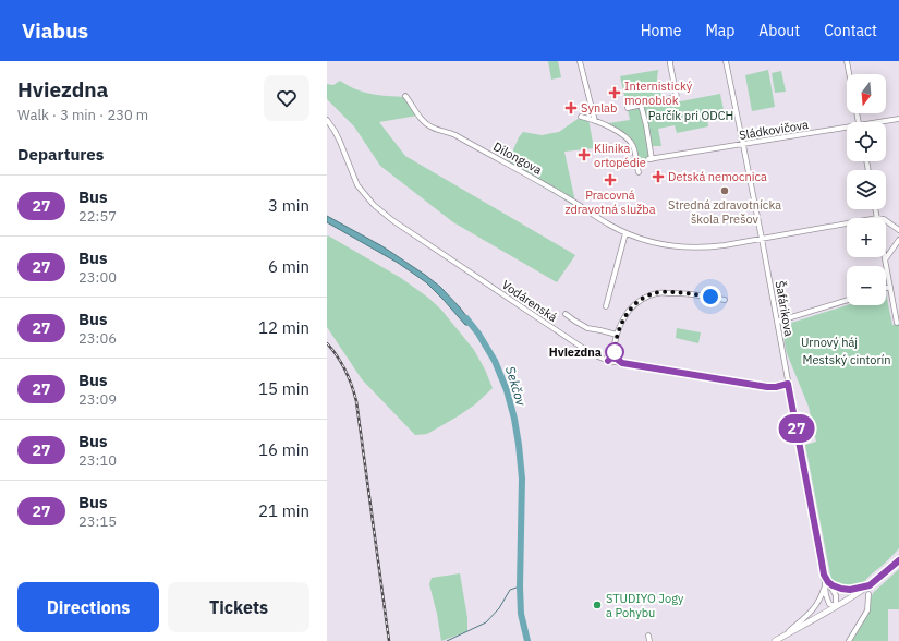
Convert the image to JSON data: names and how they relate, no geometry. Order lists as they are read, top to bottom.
{
  "streets": {
    "street": [
      "Sládkovičova",
      "Dilongova",
      "Vodárenská",
      "Šafárikova"
    ]
  },
  "crossings": [
    ["Sládkovičova", "Šafárikova"],
    ["Dilongova", "Šafárikova"],
    ["Vodárenská", "Šafárikova"]
  ],
  "water": ["Sekčov"],
  "parks": ["Parčík pri ODCH", "Urnový háj", "Mestský cintorín"],
  "places": {
    "health": [
      "Internistický monoblok",
      "Synlab",
      "Klinika ortopédie",
      "Detská nemocnica",
      "Pracovná zdravotná služba"
    ],
    "other": ["Stredná zdravotnícka škola Prešov", "Hviezdna", "STUDIYO Jogy a Pohybu"]
  },
  "lines": ["bus line 27"],
  "north": "bottom",
  "page": {
    "header": "Viabus",
    "nav": [
      "Home",
      "Map",
      "About",
      "Contact"
    ],
    "heading": [
      ["Hviezdna", "Walk · 3 min · 230 m"],
      "Departures"
    ],
    "on_map": "27",
    "map_buttons": ["+", "−"],
    "list": [
      {
        "mark": "27",
        "name": "Bus",
        "note": "22:57",
        "value": "3 min"
      },
      {
        "mark": "27",
        "name": "Bus",
        "note": "23:00",
        "value": "6 min"
      },
      {
        "mark": "27",
        "name": "Bus",
        "note": "23:06",
        "value": "12 min"
      },
      {
        "mark": "27",
        "name": "Bus",
        "note": "23:09",
        "value": "15 min"
      },
      {
        "mark": "27",
        "name": "Bus",
        "note": "23:10",
        "value": "16 min"
      },
      {
        "mark": "27",
        "name": "Bus",
        "note": "23:15",
        "value": "21 min"
      }
    ],
    "buttons": ["Directions", "Tickets"]
  }
}
